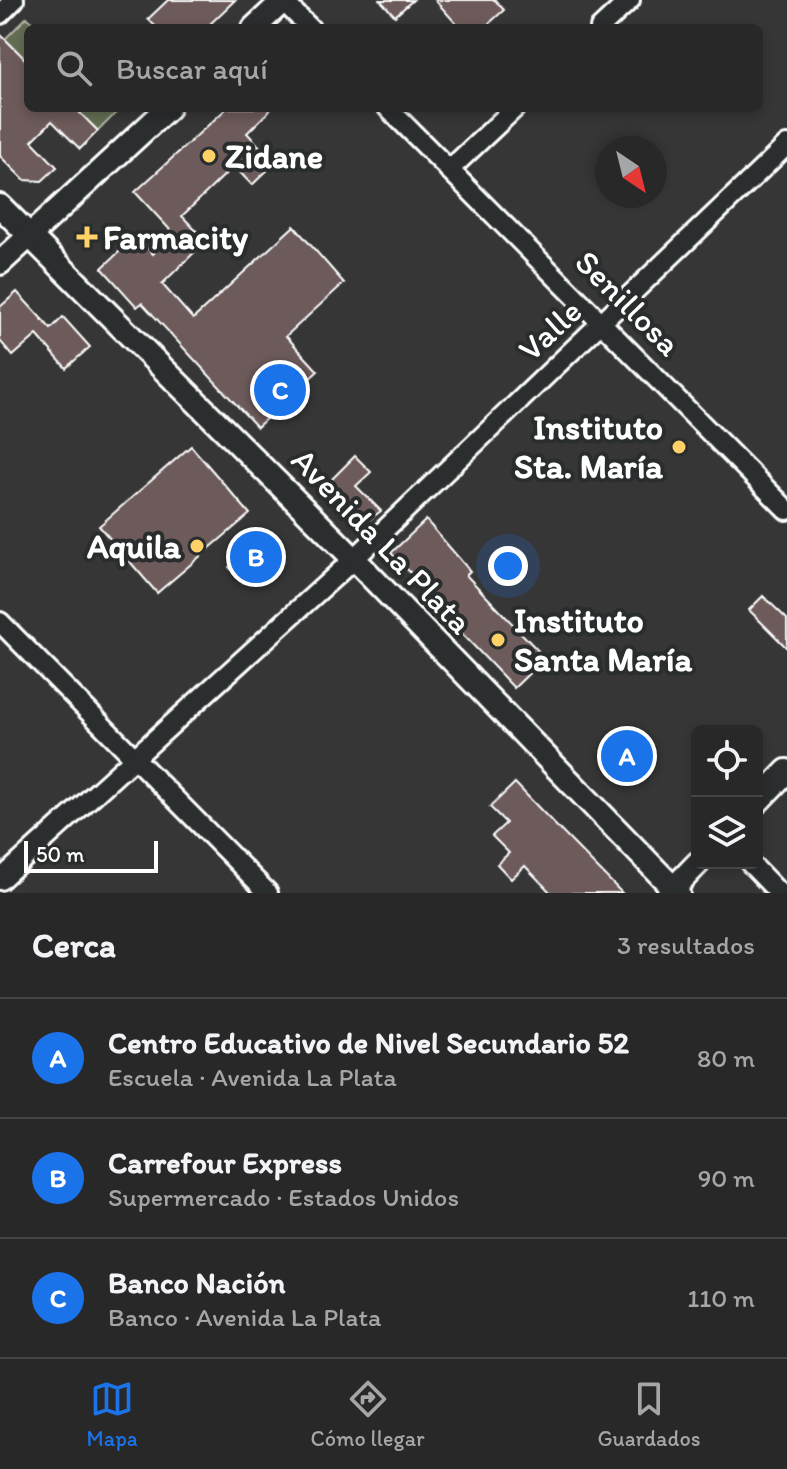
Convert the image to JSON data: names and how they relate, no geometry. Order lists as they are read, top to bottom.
{
  "streets": {
    "main road": ["Avenida La Plata"],
    "street": ["Senillosa", "Valle"]
  },
  "crossings": [
    ["Senillosa", "Valle"],
    ["Valle", "Avenida La Plata"]
  ],
  "places": {
    "other": [
      "Zidane",
      "Instituto Sta. María",
      "Aquila",
      "Instituto Santa María"
    ],
    "health": ["Farmacity"]
  },
  "scale_bar": "50 m",
  "north": "bottom right",
  "page": {
    "search": "Buscar aquí",
    "pins": ["C", "B", "A"],
    "scale": "50 m",
    "heading": ["Cerca", "3 resultados"],
    "list": [
      {
        "mark": "A",
        "name": "Centro Educativo de Nivel Secundario 52",
        "note": "Escuela · Avenida La Plata",
        "value": "80 m"
      },
      {
        "mark": "B",
        "name": "Carrefour Express",
        "note": "Supermercado · Estados Unidos",
        "value": "90 m"
      },
      {
        "mark": "C",
        "name": "Banco Nación",
        "note": "Banco · Avenida La Plata",
        "value": "110 m"
      }
    ],
    "nav": ["Mapa", "Cómo llegar", "Guardados"]
  }
}
